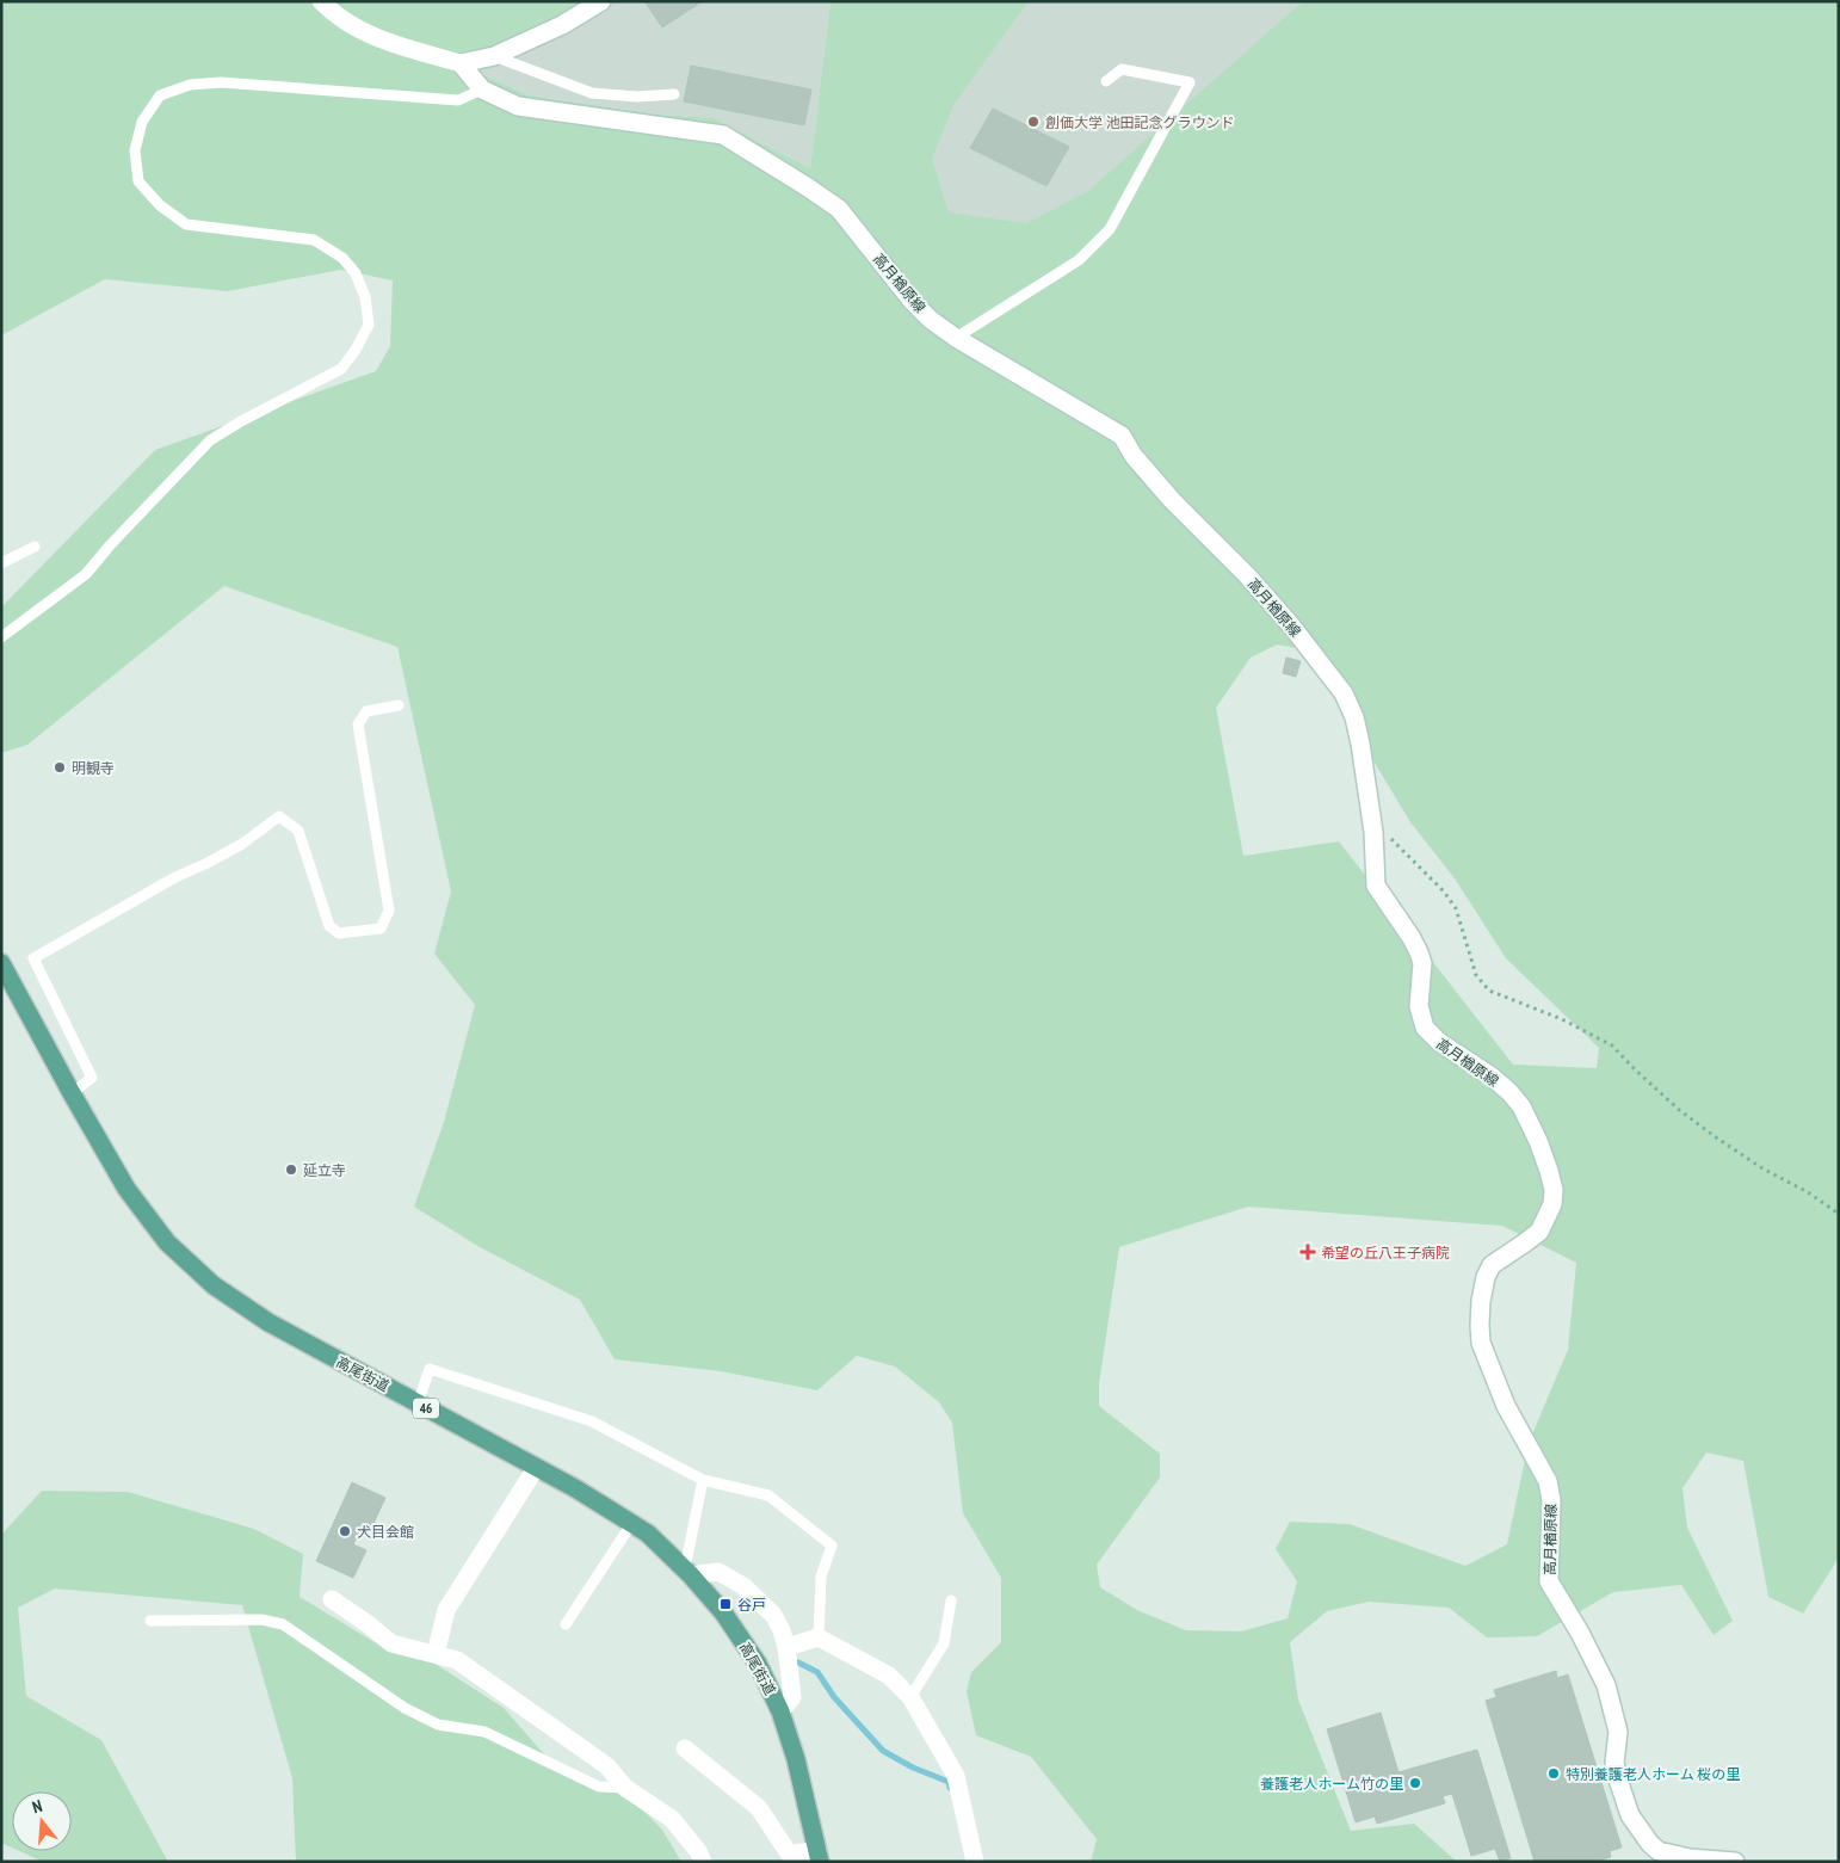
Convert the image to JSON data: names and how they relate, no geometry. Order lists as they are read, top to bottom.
{
  "streets": {
    "main road": ["高月楢原線", "高尾街道", "46"]
  },
  "places": {
    "other": [
      "創価大学 池田記念グラウンド",
      "明観寺",
      "延立寺",
      "犬目会館",
      "特別養護老人ホーム 桜の里",
      "養護老人ホーム竹の里"
    ],
    "health": ["希望の丘八王子病院"],
    "transit": ["谷戸"]
  },
  "north": "top"
}
